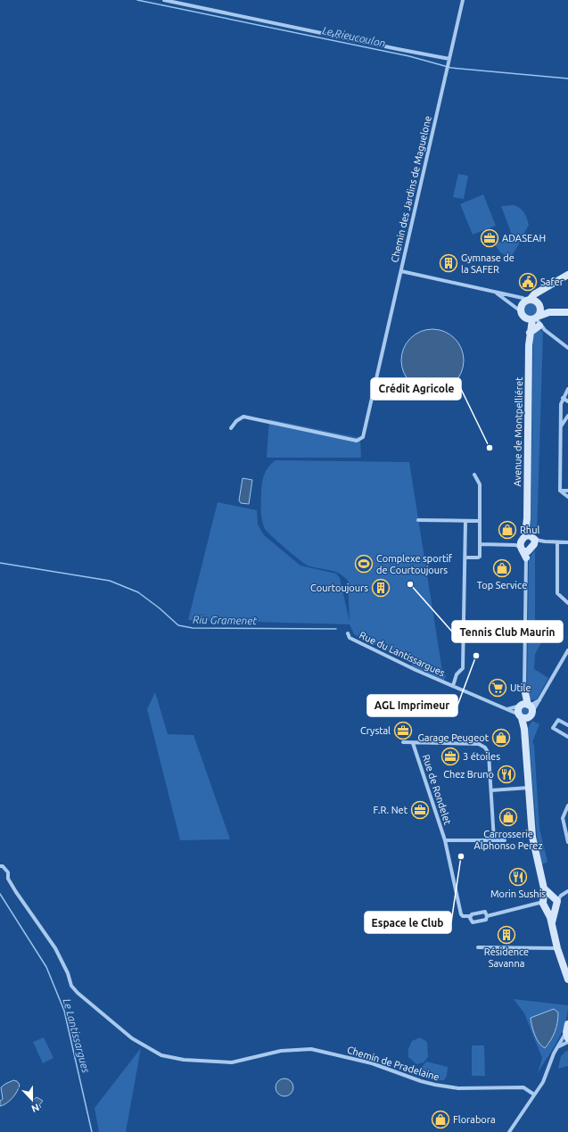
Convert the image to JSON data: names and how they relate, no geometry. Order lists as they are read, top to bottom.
{
  "streets": {
    "street": [
      "Chemin des Jardins de Maguelone",
      "Avenue de Montpelliéret",
      "Rue du Lantissargues",
      "Rue de Rondelet",
      "Chemin de Pradelaine"
    ]
  },
  "crossings": [
    ["Chemin des Jardins de Maguelone", "Avenue de Montpelliéret"]
  ],
  "water": ["Le Rieucoulon", "Riu Gramenet", "Le Lantissargues"],
  "places": {
    "office": [
      "ADASEAH",
      "Crystal",
      "3 étoiles",
      "F.R. Net"
    ],
    "building": ["Gymnase de la SAFER", "Courtoujours", "Résidence Savanna"],
    "public building": ["Safer"],
    "other": [
      "Crédit Agricole",
      "Tennis Club Maurin",
      "AGL Imprimeur",
      "Espace le Club"
    ],
    "shop": [
      "Rhul",
      "Top Service",
      "Garage Peugeot",
      "Carrosserie Alphonso Perez",
      "Florabora"
    ],
    "sports": ["Complexe sportif de Courtoujours"],
    "supermarket": ["Utile"],
    "restaurant": ["Chez Bruno", "Morin Sushis"]
  },
  "north": "bottom"
}
